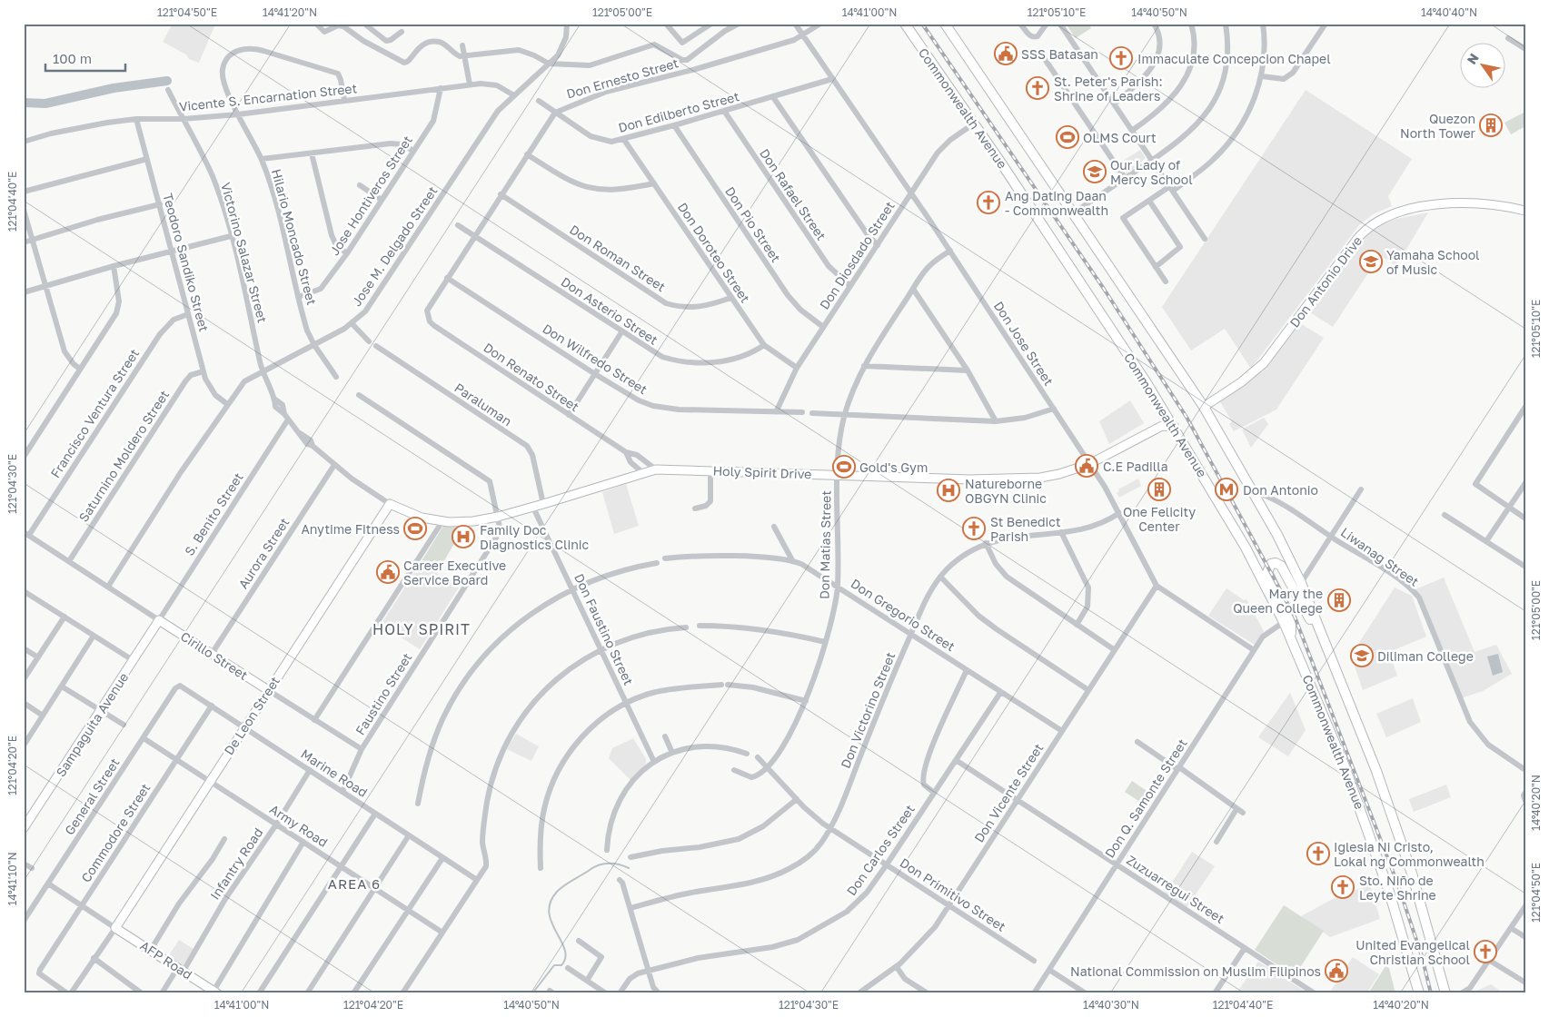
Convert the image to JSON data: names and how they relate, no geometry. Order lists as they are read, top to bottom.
{
  "streets": {
    "main road": [
      "Commonwealth Avenue",
      "Don Antonio Drive",
      "Holy Spirit Drive",
      "Cirillo Street",
      "De Leon Street",
      "Sampaguita Avenue",
      "AFP Road"
    ],
    "street": [
      "Don Ernesto Street",
      "Vicente S. Encarnation Street",
      "Don Edilberto Street",
      "Don Rafael Street",
      "Jose Hontiveros Street",
      "Don Pio Street",
      "Hilario Moncado Street",
      "Jose M. Delgado Street",
      "Victorino Salazar Street",
      "Don Doroteo Street",
      "Don Diosdado Street",
      "Don Roman Street",
      "Teodoro Sandiko Street",
      "Don Asterio Street",
      "Don Jose Street",
      "Don Wilfredo Street",
      "Don Renato Street",
      "Paraluman",
      "Francisco Ventura Street",
      "Saturnino Moldero Street",
      "S. Benito Street",
      "Don Matias Street",
      "Aurora Street",
      "Liwanag Street",
      "Don Gregorio Street",
      "Don Faustino Street",
      "Faustino Street",
      "Don Victorino Street",
      "Marine Road",
      "Don Vicente Street",
      "General Street",
      "Don Q. Samonte Street",
      "Army Road",
      "Commodore Street",
      "Don Carlos Street",
      "Infantry Road",
      "Zuzuarregui Street",
      "Don Primitivo Street"
    ]
  },
  "crossings": [
    ["Don Ernesto Street", "Don Edilberto Street"],
    ["Don Ernesto Street", "Don Roman Street"],
    ["Don Ernesto Street", "Don Asterio Street"],
    ["Don Ernesto Street", "Don Jose Street"],
    ["Don Ernesto Street", "Don Wilfredo Street"],
    ["Don Ernesto Street", "Don Renato Street"],
    ["Vicente S. Encarnation Street", "Jose Hontiveros Street"],
    ["Vicente S. Encarnation Street", "Hilario Moncado Street"],
    ["Vicente S. Encarnation Street", "Jose M. Delgado Street"],
    ["Vicente S. Encarnation Street", "Victorino Salazar Street"],
    ["Vicente S. Encarnation Street", "Teodoro Sandiko Street"],
    ["Commonwealth Avenue", "Don Diosdado Street"],
    ["Commonwealth Avenue", "Holy Spirit Drive"],
    ["Commonwealth Avenue", "Don Q. Samonte Street"],
    ["Don Edilberto Street", "Don Rafael Street"],
    ["Don Edilberto Street", "Don Pio Street"],
    ["Don Edilberto Street", "Don Doroteo Street"],
    ["Don Edilberto Street", "Don Jose Street"],
    ["Don Rafael Street", "Don Diosdado Street"],
    ["Jose Hontiveros Street", "Hilario Moncado Street"],
    ["Don Pio Street", "Don Diosdado Street"],
    ["Hilario Moncado Street", "Jose M. Delgado Street"],
    ["Jose M. Delgado Street", "Victorino Salazar Street"],
    ["Jose M. Delgado Street", "Teodoro Sandiko Street"],
    ["Victorino Salazar Street", "Holy Spirit Drive"],
    ["Victorino Salazar Street", "S. Benito Street"],
    ["Victorino Salazar Street", "Aurora Street"],
    ["Victorino Salazar Street", "De Leon Street"],
    ["Don Doroteo Street", "Don Diosdado Street"],
    ["Don Doroteo Street", "Don Roman Street"],
    ["Don Doroteo Street", "Don Asterio Street"],
    ["Don Diosdado Street", "Don Jose Street"],
    ["Don Diosdado Street", "Don Wilfredo Street"],
    ["Teodoro Sandiko Street", "Francisco Ventura Street"],
    ["Teodoro Sandiko Street", "Saturnino Moldero Street"],
    ["Don Jose Street", "Holy Spirit Drive"],
    ["Don Jose Street", "Don Matias Street"],
    ["Don Jose Street", "Don Victorino Street"],
    ["Don Jose Street", "Don Vicente Street"],
    ["Don Jose Street", "Don Q. Samonte Street"],
    ["Don Renato Street", "Holy Spirit Drive"],
    ["Paraluman", "Holy Spirit Drive"],
    ["Holy Spirit Drive", "Don Matias Street"],
    ["Holy Spirit Drive", "Don Faustino Street"],
    ["Holy Spirit Drive", "Faustino Street"],
    ["Holy Spirit Drive", "De Leon Street"],
    ["S. Benito Street", "Cirillo Street"],
    ["S. Benito Street", "Sampaguita Avenue"],
    ["Don Matias Street", "Don Gregorio Street"],
    ["Don Matias Street", "Don Primitivo Street"],
    ["Aurora Street", "Cirillo Street"],
    ["Don Gregorio Street", "Don Victorino Street"],
    ["Don Gregorio Street", "Don Vicente Street"],
    ["Don Gregorio Street", "Don Carlos Street"],
    ["Cirillo Street", "Faustino Street"],
    ["Cirillo Street", "De Leon Street"],
    ["Cirillo Street", "Sampaguita Avenue"],
    ["Faustino Street", "Marine Road"],
    ["Don Victorino Street", "Don Primitivo Street"],
    ["De Leon Street", "Marine Road"],
    ["De Leon Street", "Army Road"],
    ["De Leon Street", "AFP Road"],
    ["Marine Road", "General Street"],
    ["Marine Road", "Commodore Street"],
    ["Marine Road", "Infantry Road"],
    ["Don Vicente Street", "Zuzuarregui Street"],
    ["Don Vicente Street", "Don Primitivo Street"],
    ["General Street", "Army Road"],
    ["Don Q. Samonte Street", "Zuzuarregui Street"],
    ["Army Road", "Commodore Street"],
    ["Army Road", "Infantry Road"],
    ["Don Carlos Street", "Zuzuarregui Street"],
    ["Don Carlos Street", "Don Primitivo Street"],
    ["Infantry Road", "AFP Road"]
  ],
  "districts": ["HOLY SPIRIT", "AREA 6"],
  "places": {
    "public building": [
      "SSS Batasan",
      "C.E Padilla",
      "Career Executive Service Board",
      "National Commission on Muslim Filipinos"
    ],
    "church": [
      "Immaculate Concepcion Chapel",
      "St. Peter's Parish: Shrine of Leaders",
      "Ang Dating Daan - Commonwealth",
      "St Benedict Parish",
      "Iglesia Ni Cristo, Lokal ng Commonwealth",
      "Sto. Niño de Leyte Shrine",
      "United Evangelical Christian School"
    ],
    "building": ["Quezon North Tower", "One Felicity Center", "Mary the Queen College"],
    "sports": ["OLMS Court", "Gold's Gym", "Anytime Fitness"],
    "school or university": ["Our Lady of Mercy School", "Yamaha School of Music", "Diliman College"],
    "metro station": ["Don Antonio"],
    "hospital": ["Natureborne OBGYN Clinic", "Family Doc Diagnostics Clinic"]
  },
  "scale_bar": "100 m",
  "north": "top left",
  "coordinates": [
    "121°04'50\"E",
    "14°41'20\"N",
    "121°05'00\"E",
    "14°41'00\"N",
    "121°05'10\"E",
    "14°40'50\"N",
    "14°40'40\"N",
    "121°04'40\"E",
    "121°04'30\"E",
    "121°04'20\"E",
    "14°40'20\"N",
    "14°41'10\"N",
    "14°40'30\"N"
  ]
}
